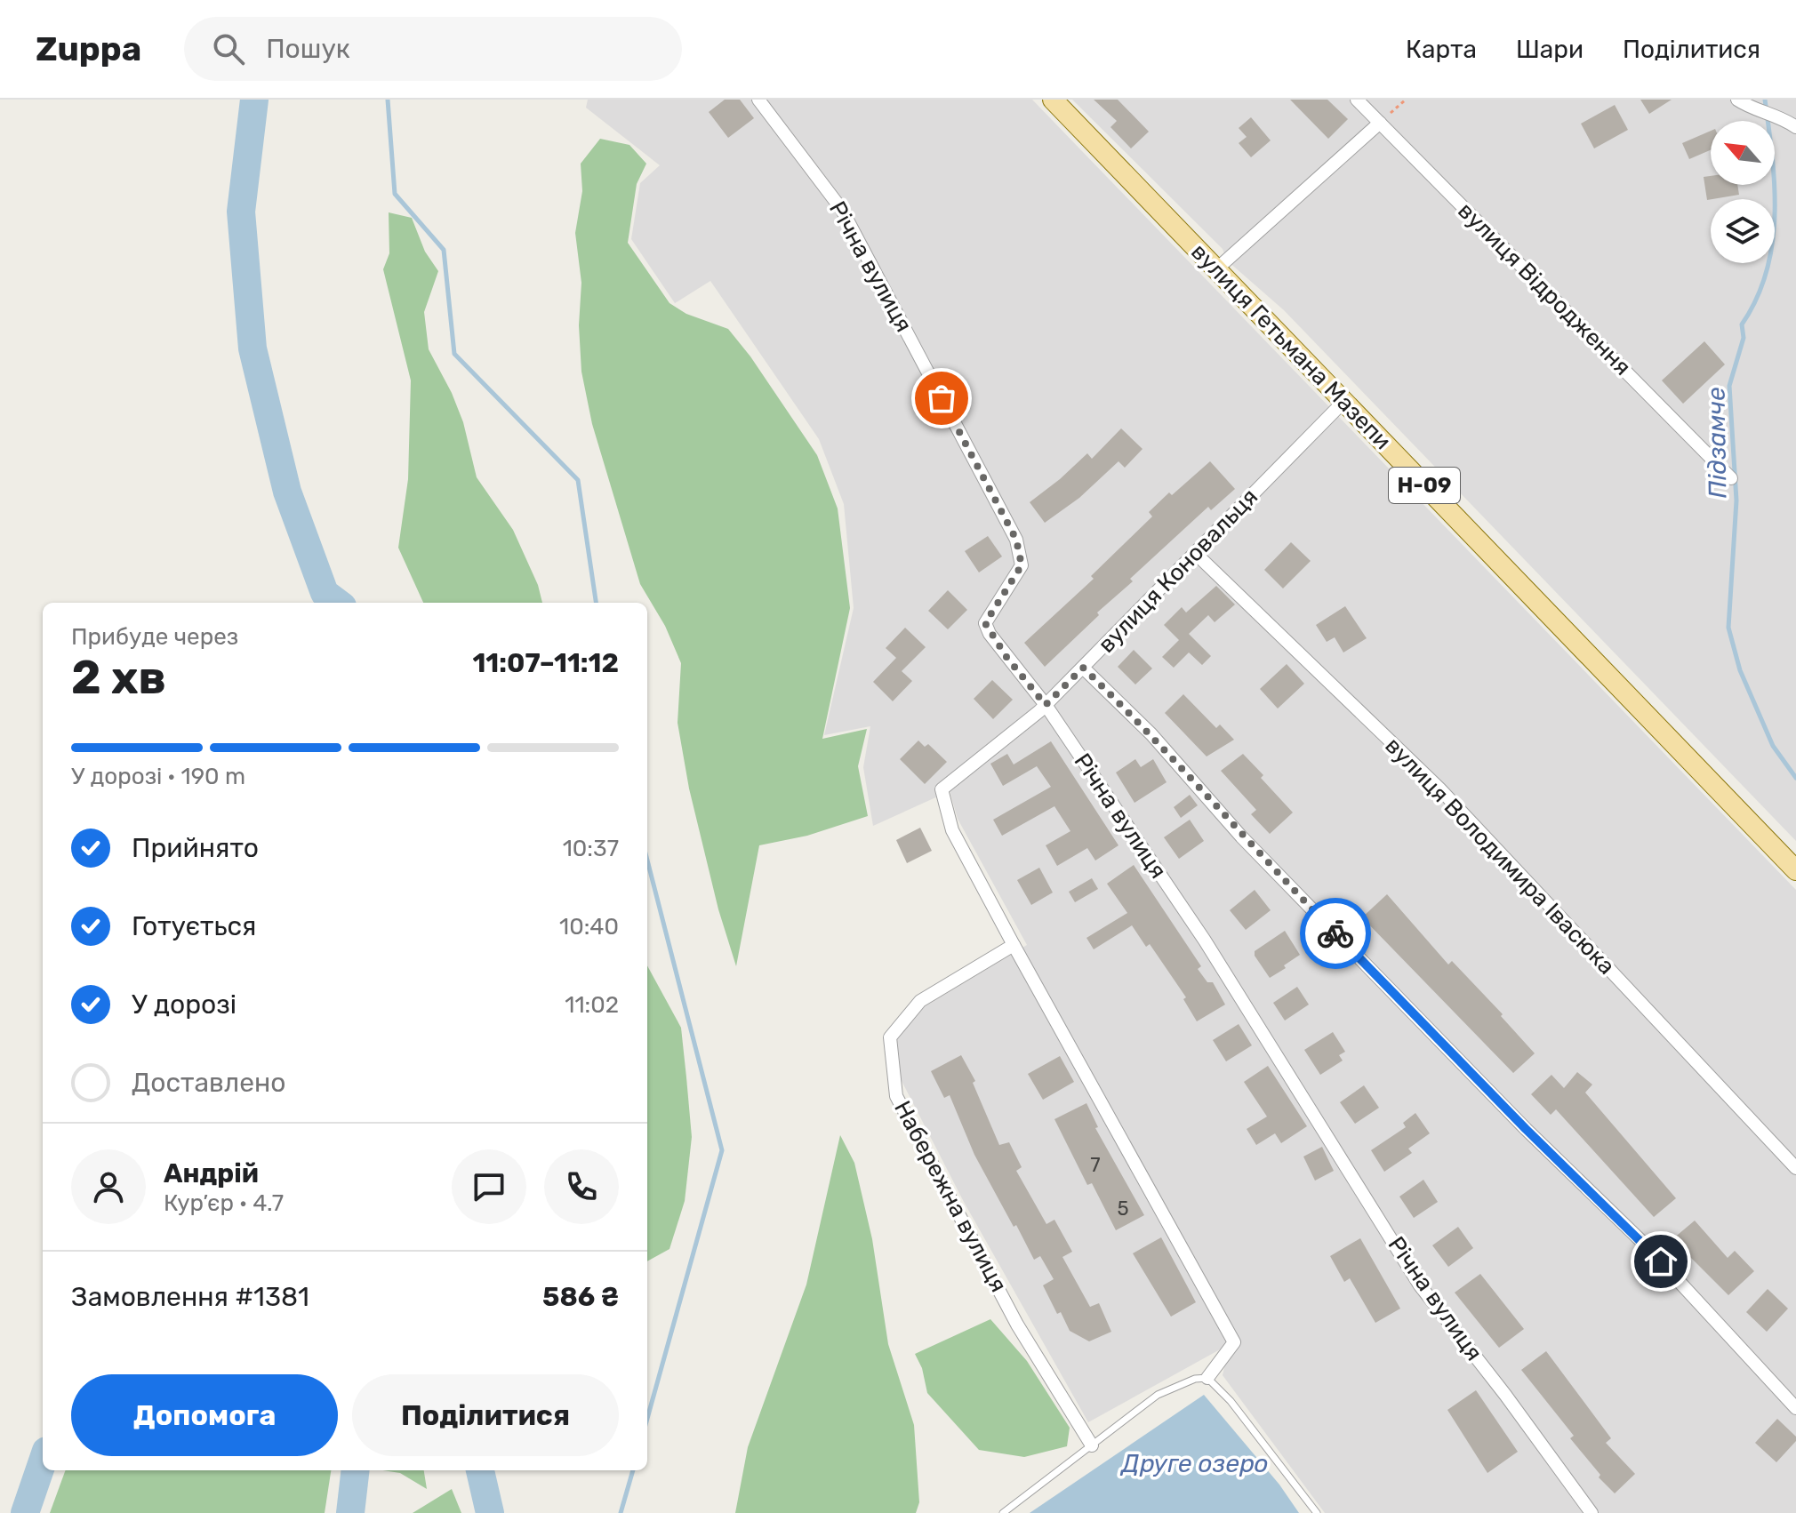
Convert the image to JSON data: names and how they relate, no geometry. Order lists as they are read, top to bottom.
{
  "streets": {
    "main road": ["вулиця Гетьмана Мазепи", "Н-09"],
    "street": [
      "Річна вулиця",
      "вулиця Відродження",
      "вулиця Коновальця",
      "вулиця Володимира Івасюка",
      "Набережна вулиця"
    ]
  },
  "crossings": [
    ["Річна вулиця", "вулиця Коновальця"],
    ["вулиця Гетьмана Мазепи", "вулиця Коновальця"],
    ["вулиця Коновальця", "вулиця Володимира Івасюка"],
    ["вулиця Коновальця", "Набережна вулиця"]
  ],
  "water": ["Підзамче", "Друге озеро"],
  "house_numbers": ["7", "5"],
  "north": "top left",
  "page": {
    "header": "Zuppa",
    "search": "Пошук",
    "nav": ["Карта", "Шари", "Поділитися"],
    "heading": ["2 хв", "Прибуде через", "11:07–11:12"],
    "panel": [
      "Андрій",
      "Кур’єр · 4.7",
      "Замовлення #1381",
      "586 ₴"
    ],
    "bar": "У дорозі · 190 m",
    "list": [
      ["Прийнято", "10:37"],
      ["Готується", "10:40"],
      ["У дорозі", "11:02"],
      "Доставлено"
    ],
    "buttons": ["Допомога", "Поділитися"]
  }
}
